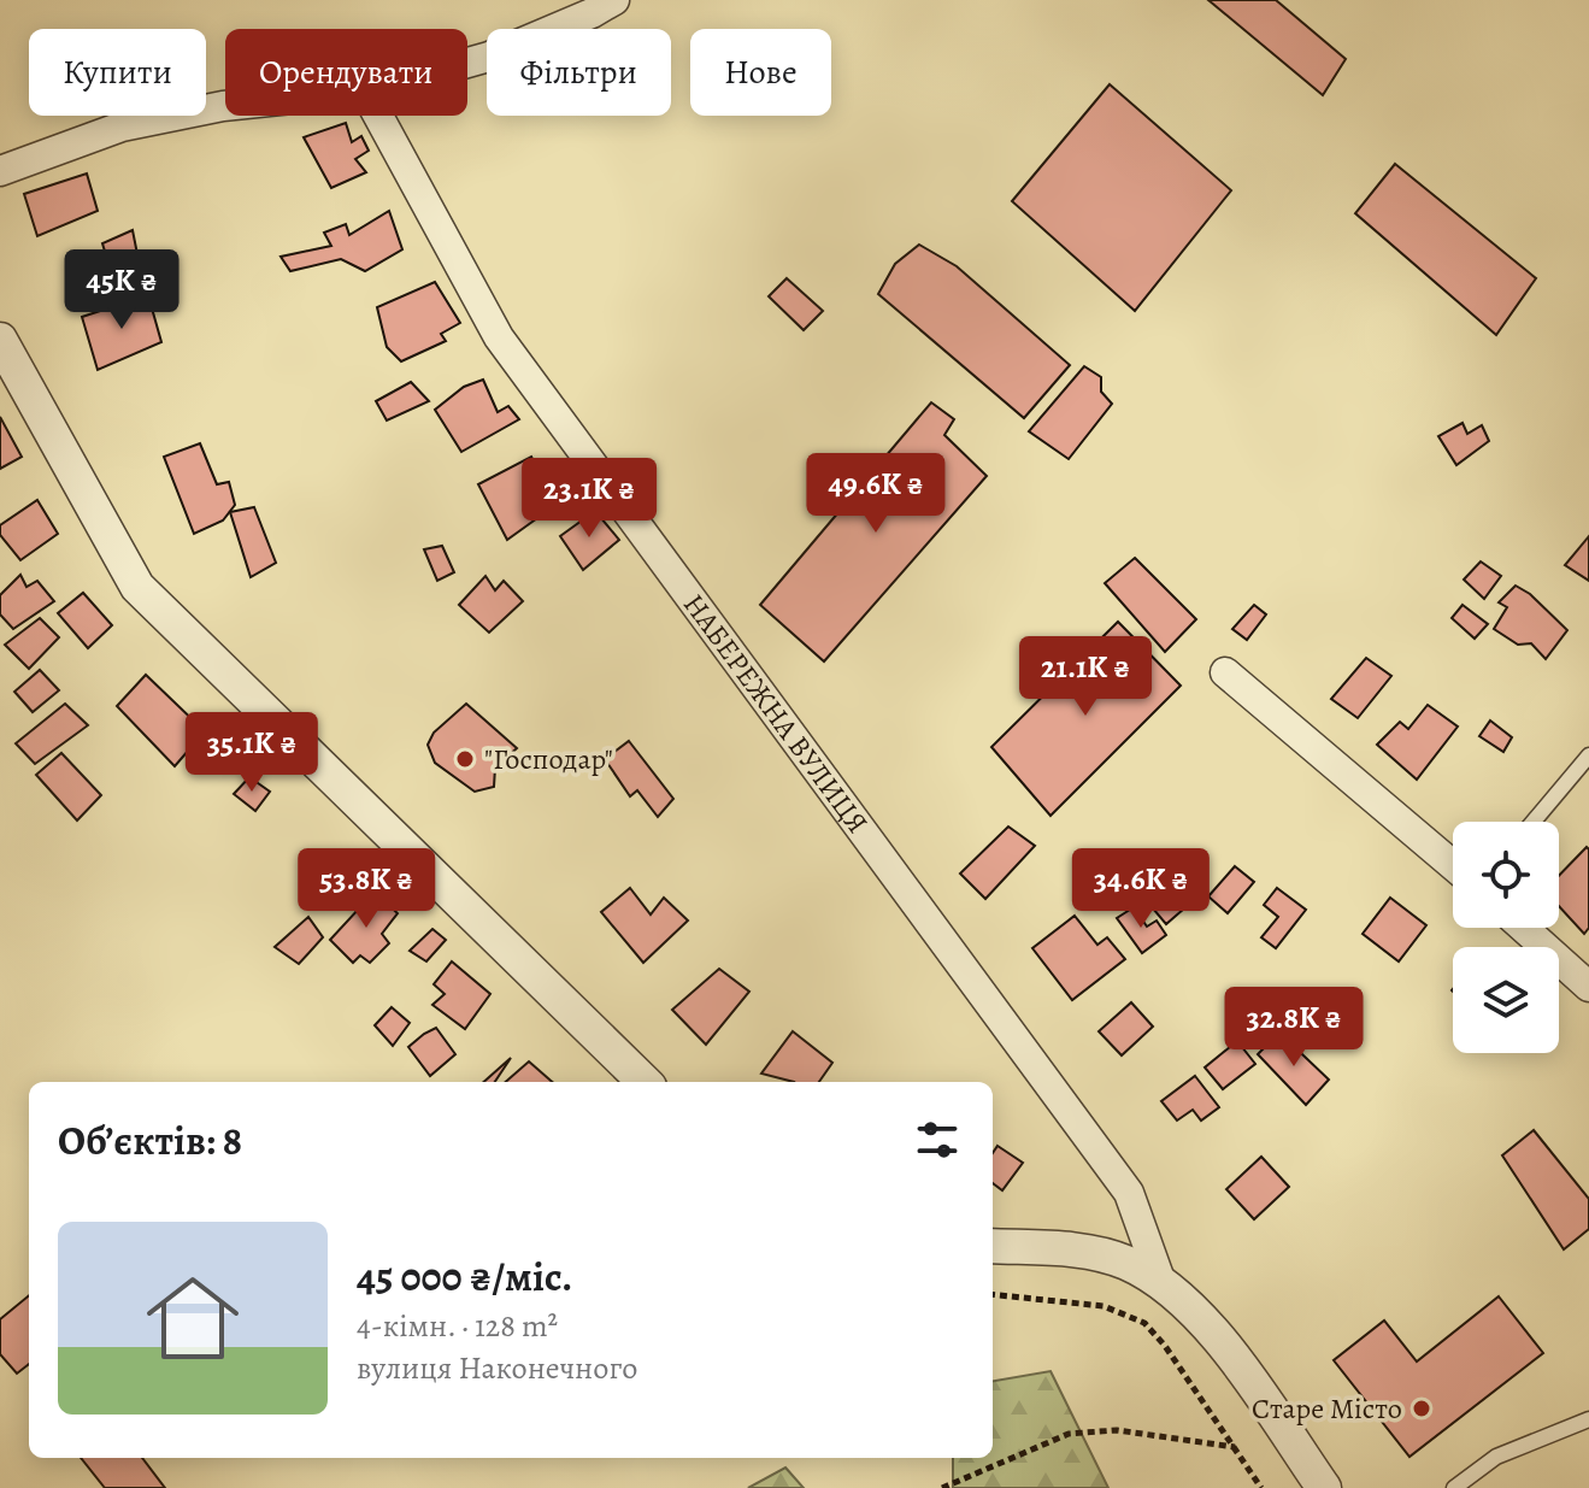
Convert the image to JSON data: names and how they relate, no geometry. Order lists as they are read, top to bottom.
{
  "streets": {
    "street": ["НАБЕРЕЖНА ВУЛИЦЯ"]
  },
  "places": ["\"Господар\"", "Старе Місто"],
  "page": {
    "chip": [
      "Купити",
      "Орендувати",
      "Фільтри",
      "Нове"
    ],
    "price": [
      "45K ₴",
      "49.6K ₴",
      "23.1K ₴",
      "21.1K ₴",
      "35.1K ₴",
      "53.8K ₴",
      "34.6K ₴",
      "32.8K ₴"
    ],
    "heading": "Об’єктів: 8",
    "list": [
      {
        "name": "45 000 ₴/міс.",
        "note": "4-кімн. · 128 m² · вулиця Наконечного"
      }
    ]
  }
}
